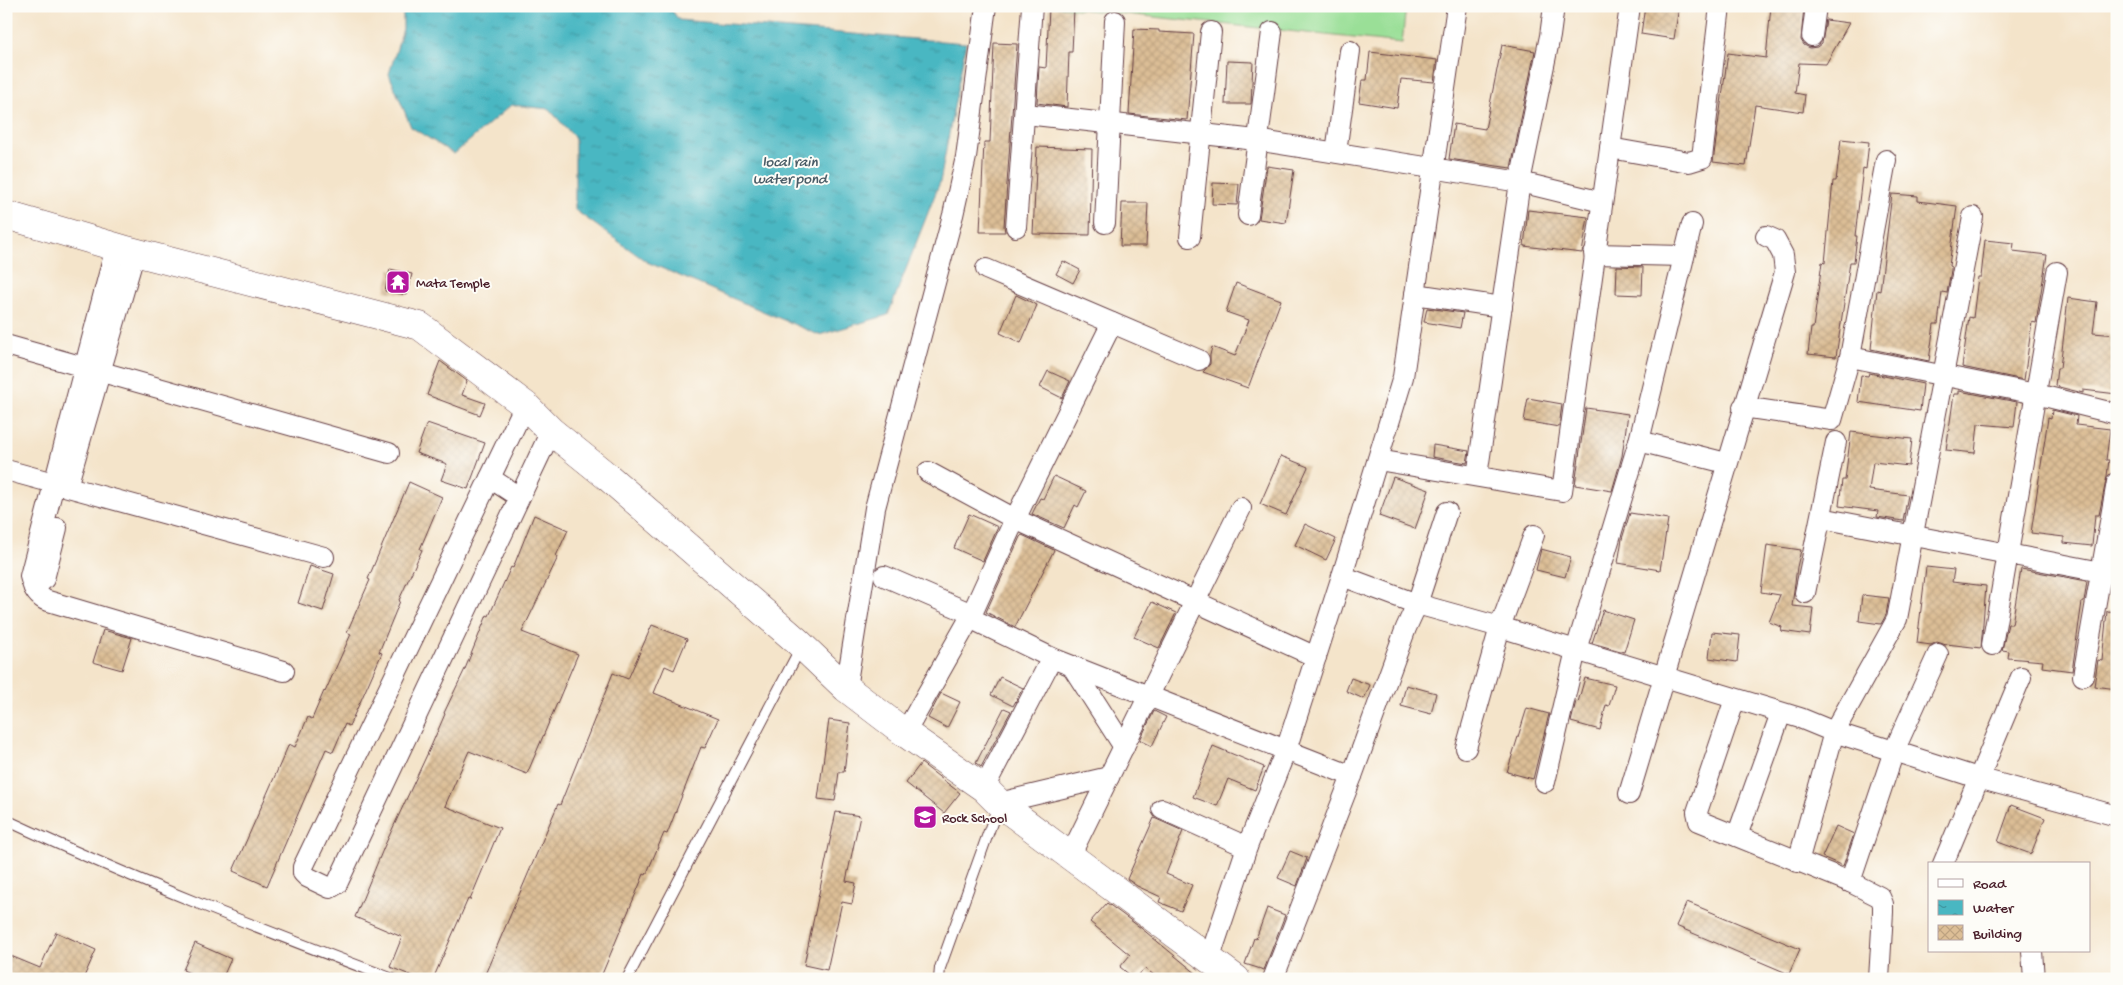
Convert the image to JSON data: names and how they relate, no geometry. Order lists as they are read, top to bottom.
{
  "water": ["local rain water pond"],
  "places": {
    "temple": ["Mata Temple"],
    "school or university": ["Rock School"]
  },
  "legend": ["Road", "Water", "Building"]
}
